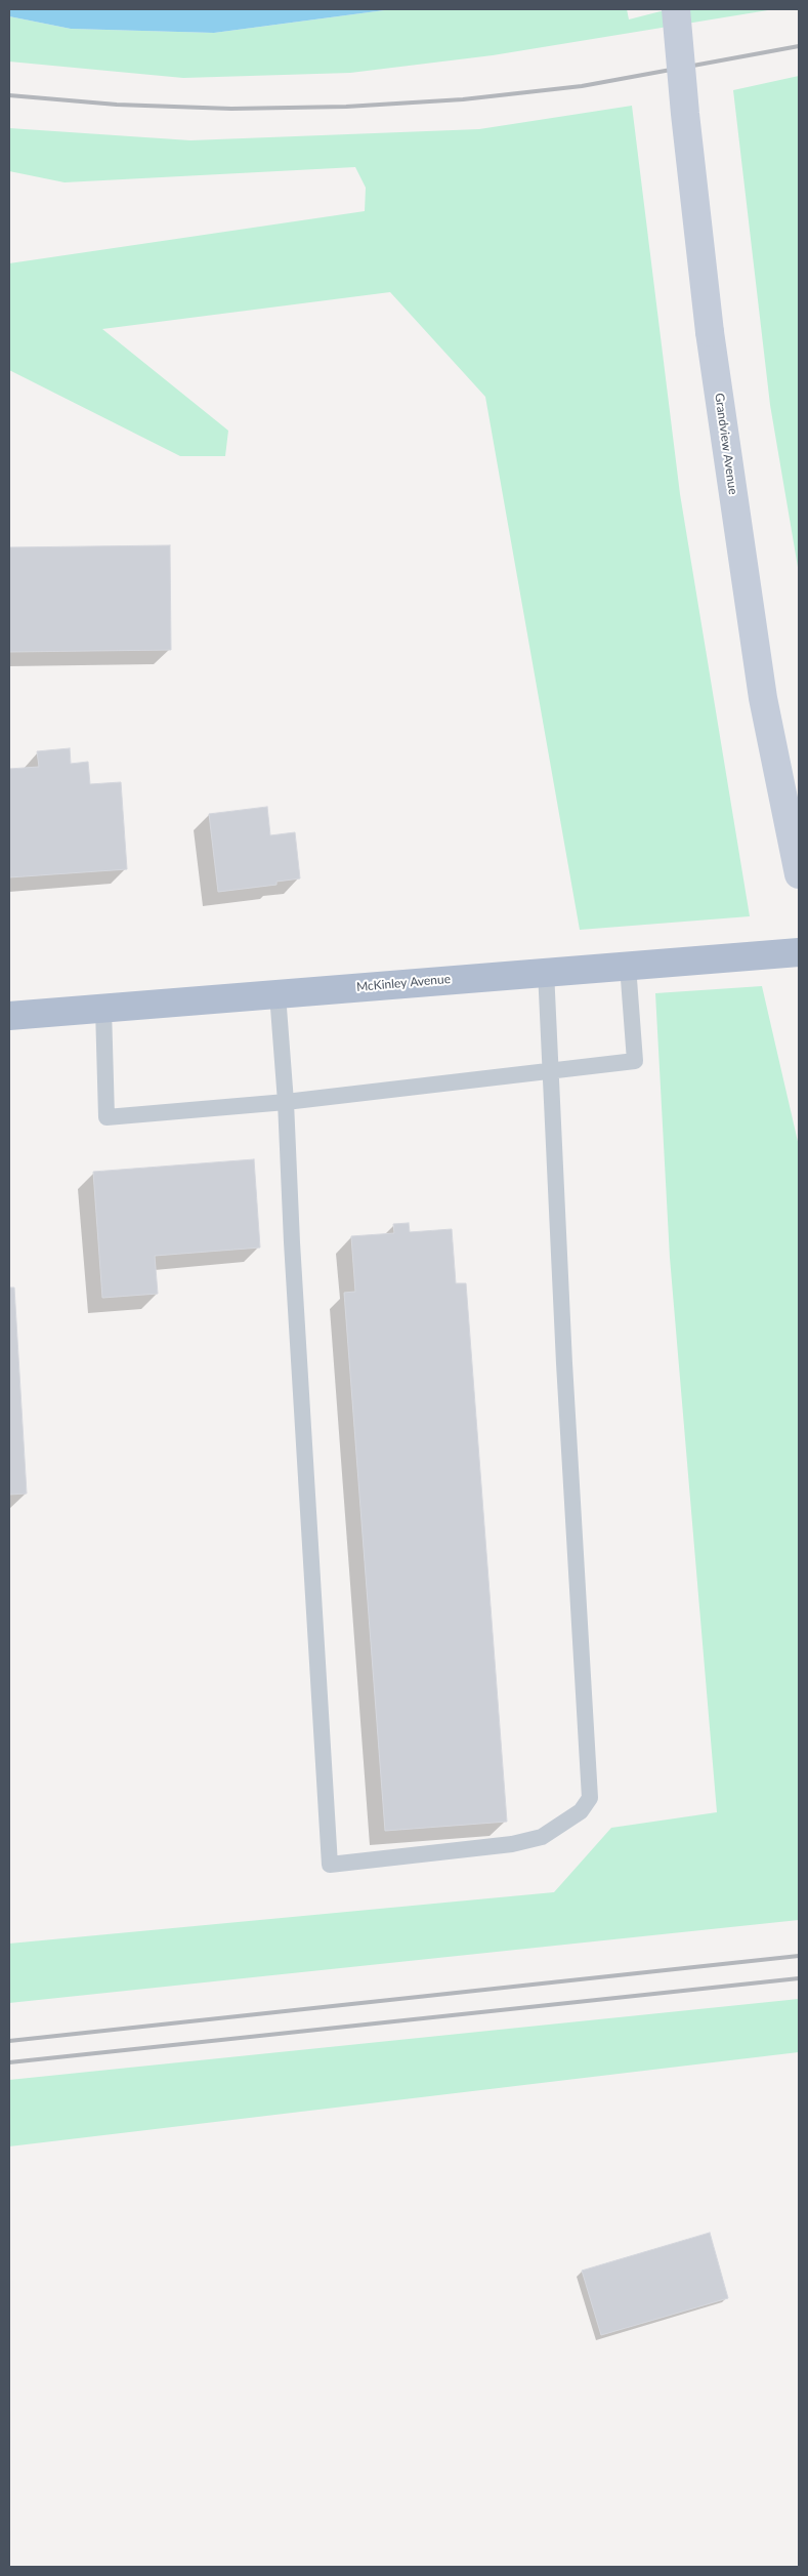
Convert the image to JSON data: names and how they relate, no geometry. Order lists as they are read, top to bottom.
{
  "streets": {
    "main road": ["Grandview Avenue", "McKinley Avenue"]
  }
}
